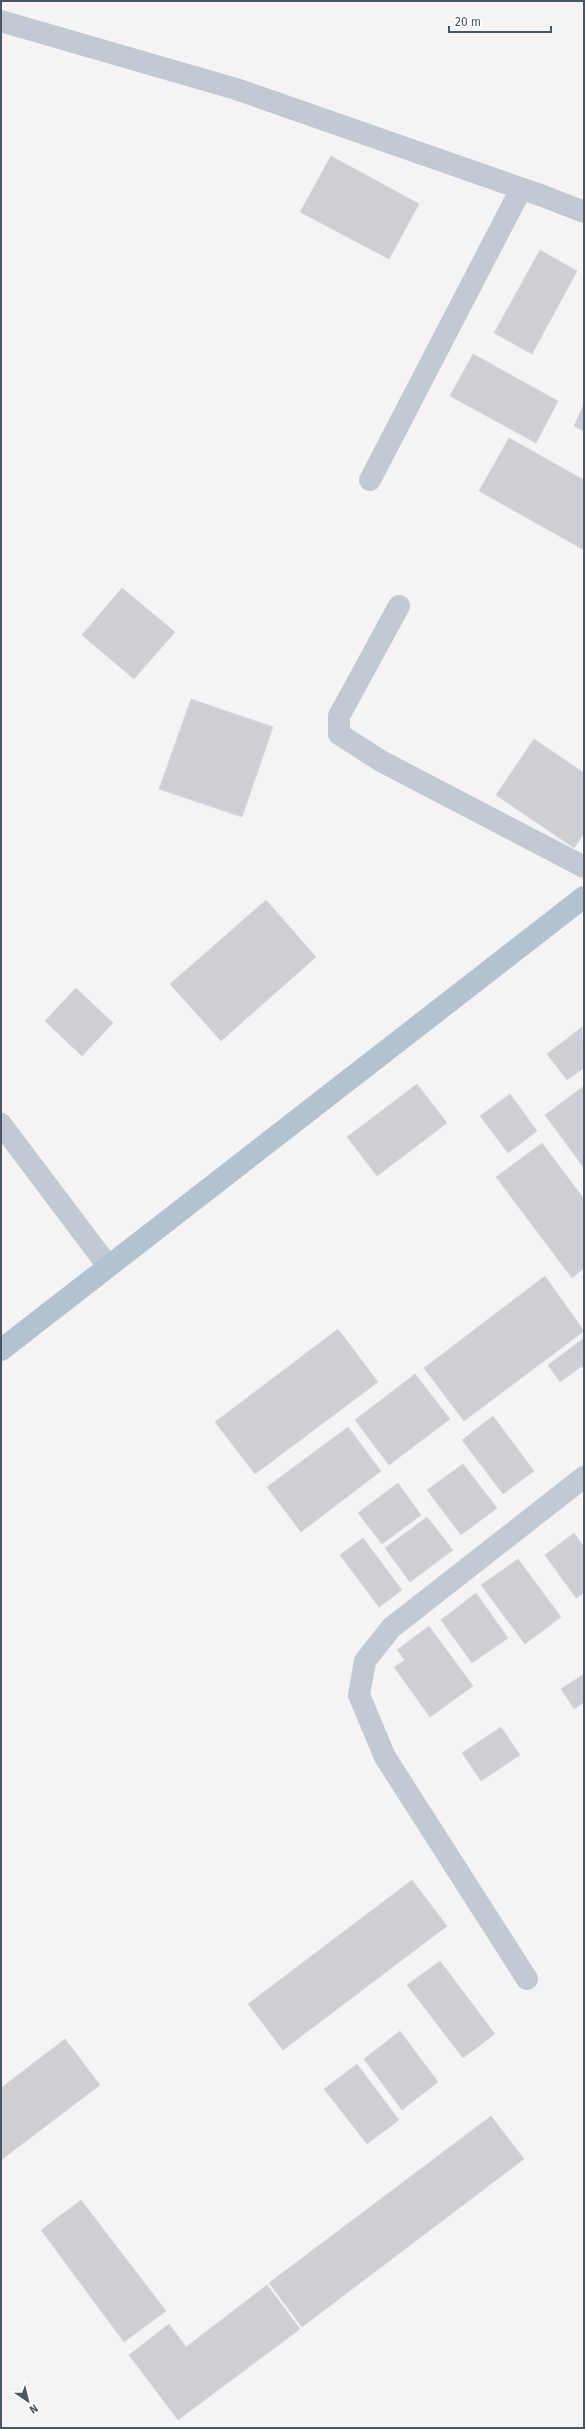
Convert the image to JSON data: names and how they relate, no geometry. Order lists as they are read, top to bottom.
{
  "scale_bar": "20 m",
  "north": "bottom right"
}
